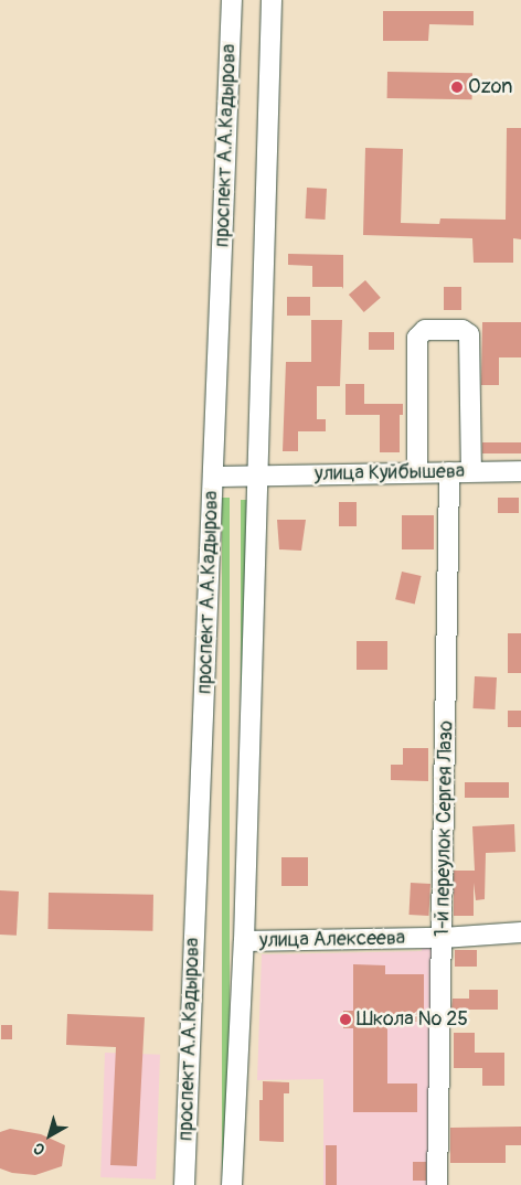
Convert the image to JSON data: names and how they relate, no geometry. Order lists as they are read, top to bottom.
{
  "streets": {
    "street": [
      "проспект А.А.Кадырова",
      "улица Куйбышева",
      "1-й переулок Сергея Лазо",
      "улица Алексеева"
    ]
  },
  "crossings": [
    ["проспект А.А.Кадырова", "улица Куйбышева"],
    ["проспект А.А.Кадырова", "улица Алексеева"],
    ["улица Куйбышева", "1-й переулок Сергея Лазо"],
    ["1-й переулок Сергея Лазо", "улица Алексеева"]
  ],
  "places": ["Ozon", "Школа № 25"],
  "north": "bottom left"
}
